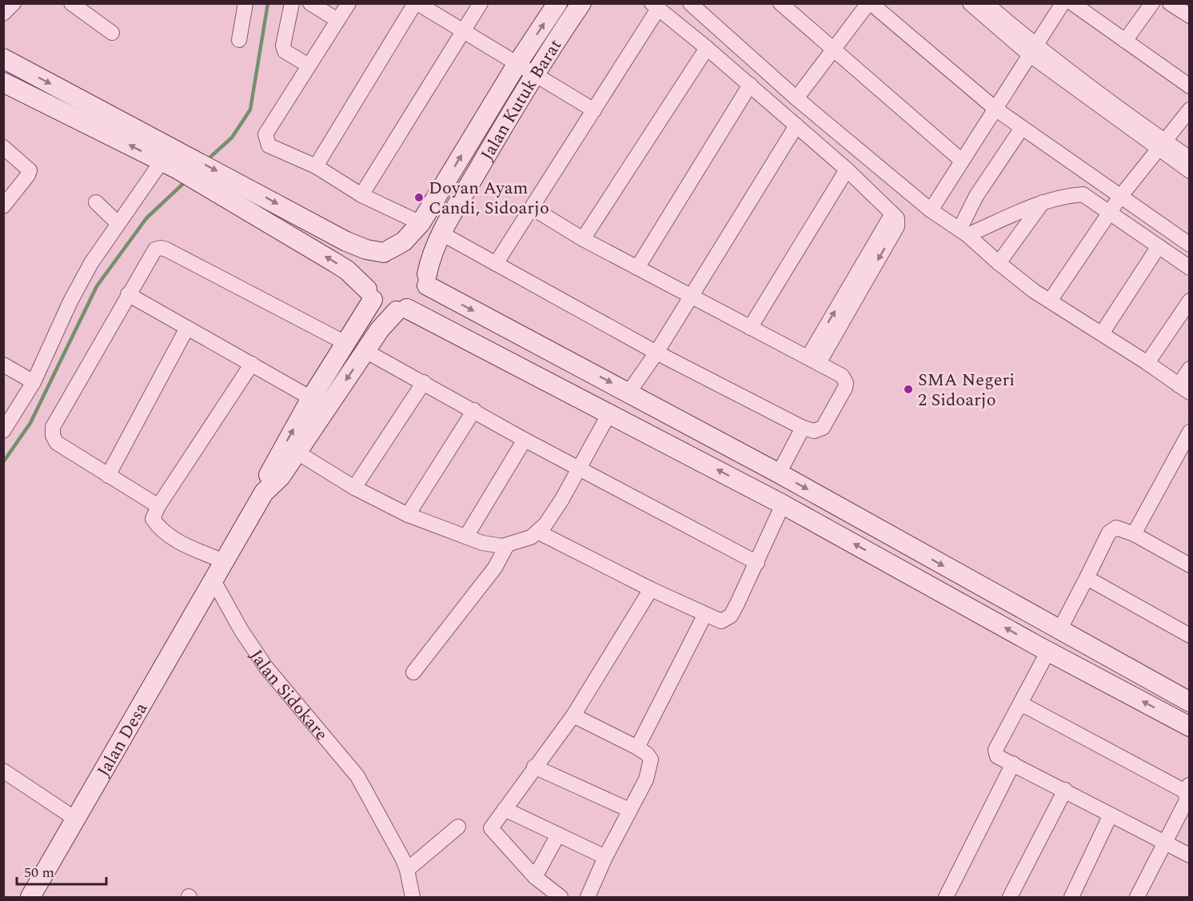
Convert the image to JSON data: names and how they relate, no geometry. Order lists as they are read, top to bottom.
{
  "streets": {
    "main road": ["Jalan Kutuk Barat", "Jalan Desa"],
    "street": ["Jalan Sidokare"]
  },
  "crossings": [
    ["Jalan Sidokare", "Jalan Desa"]
  ],
  "places": ["Doyan Ayam Candi, Sidoarjo", "SMA Negeri 2 Sidoarjo"],
  "scale_bar": "50 m"
}
